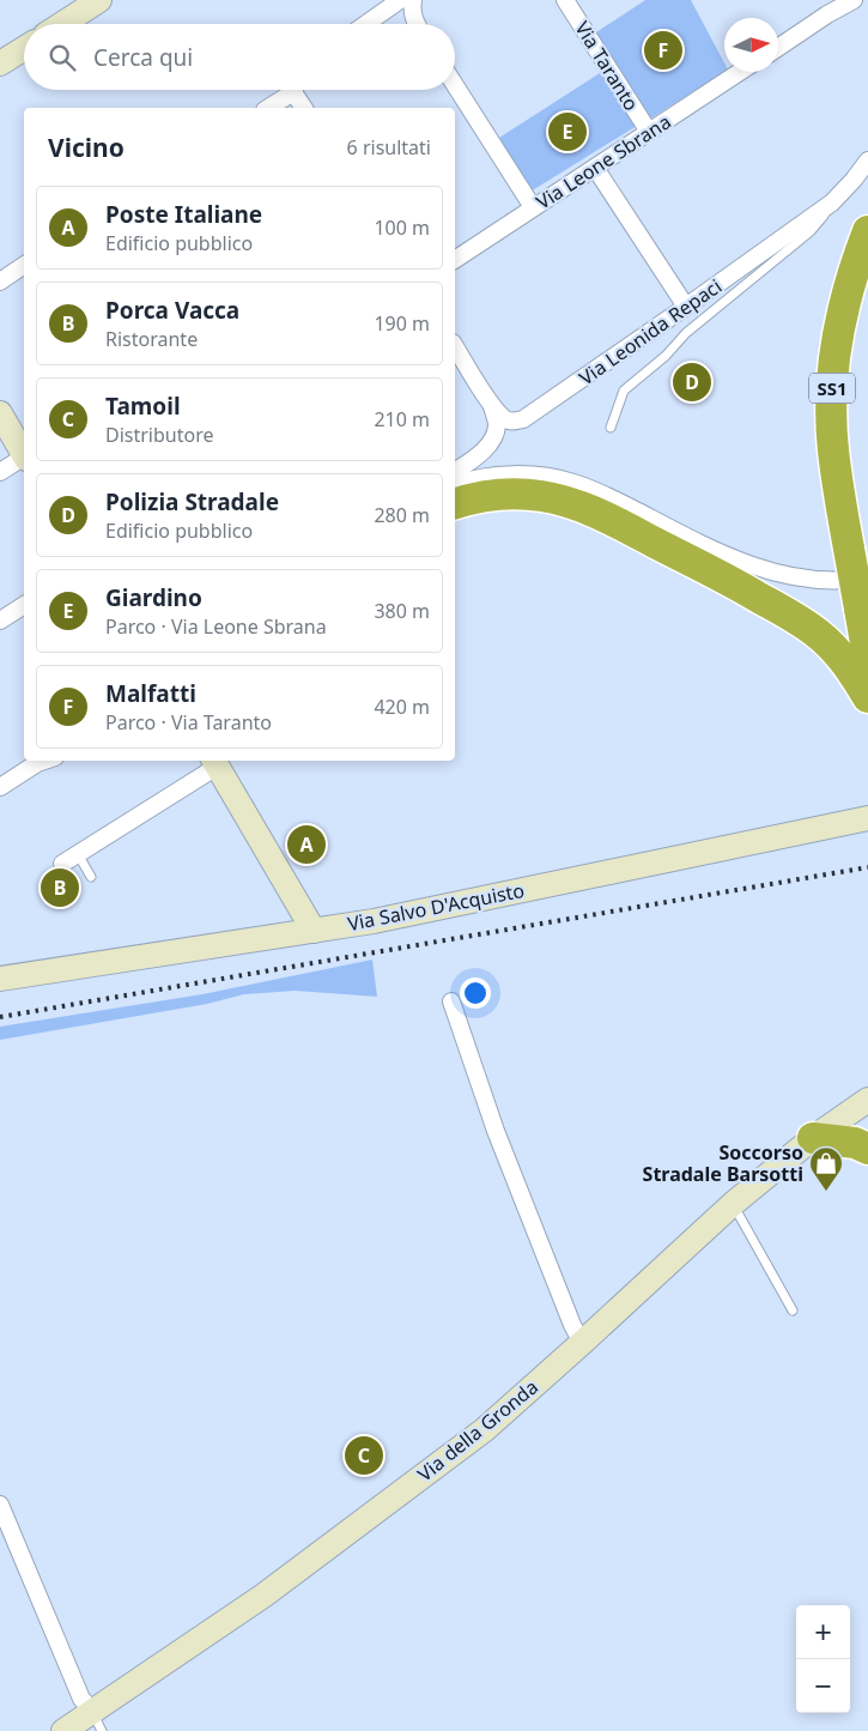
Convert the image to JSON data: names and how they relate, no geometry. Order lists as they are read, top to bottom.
{
  "streets": {
    "highway": ["SS1"],
    "street": [
      "Via Taranto",
      "Via Leone Sbrana",
      "Via Leonida Repaci",
      "Via Salvo D'Acquisto",
      "Via della Gronda"
    ]
  },
  "crossings": [
    ["Via Taranto", "Via Leone Sbrana"]
  ],
  "places": {
    "shop": ["Soccorso Stradale Barsotti"]
  },
  "north": "right",
  "page": {
    "search": "Cerca qui",
    "pins": [
      "F",
      "E",
      "D",
      "A",
      "B",
      "C"
    ],
    "heading": ["Vicino", "6 risultati"],
    "list": [
      {
        "mark": "A",
        "name": "Poste Italiane",
        "note": "Edificio pubblico",
        "value": "100 m"
      },
      {
        "mark": "B",
        "name": "Porca Vacca",
        "note": "Ristorante",
        "value": "190 m"
      },
      {
        "mark": "C",
        "name": "Tamoil",
        "note": "Distributore",
        "value": "210 m"
      },
      {
        "mark": "D",
        "name": "Polizia Stradale",
        "note": "Edificio pubblico",
        "value": "280 m"
      },
      {
        "mark": "E",
        "name": "Giardino",
        "note": "Parco · Via Leone Sbrana",
        "value": "380 m"
      },
      {
        "mark": "F",
        "name": "Malfatti",
        "note": "Parco · Via Taranto",
        "value": "420 m"
      }
    ],
    "map_buttons": ["+", "−"]
  }
}
